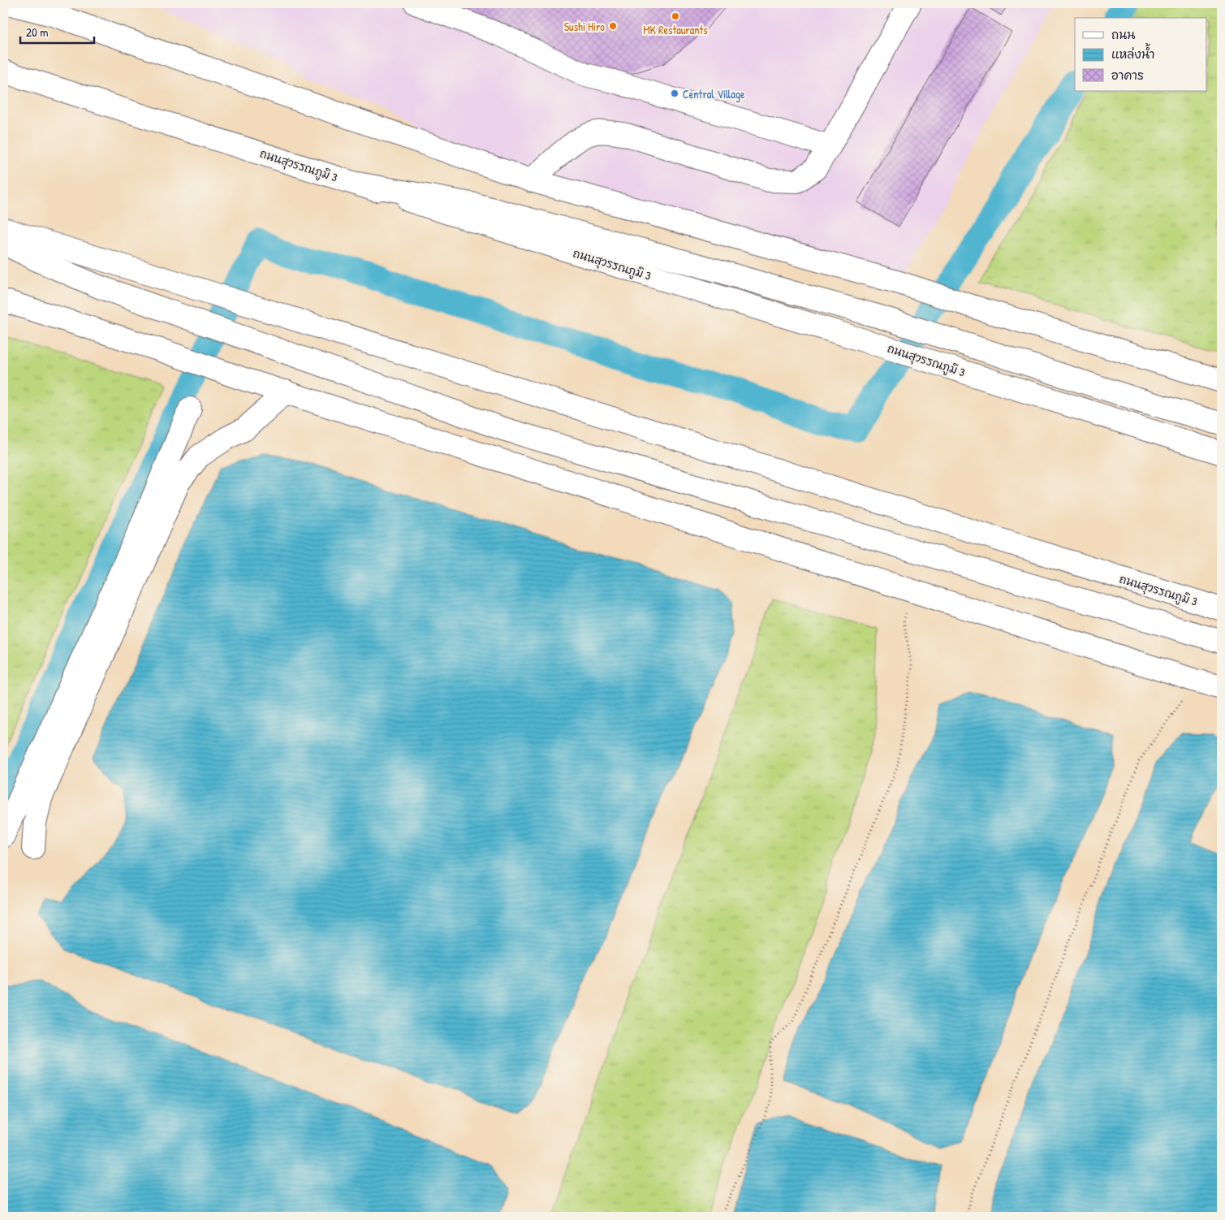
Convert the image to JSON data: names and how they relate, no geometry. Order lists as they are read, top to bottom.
{
  "streets": {
    "main road": ["ถนนสุวรรณภูมิ 3"]
  },
  "places": ["MK Restaurants", "Sushi Hiro", "Central Village"],
  "legend": ["ถนน", "แหล่งน้ำ", "อาคาร"],
  "scale_bar": "20 m"
}
